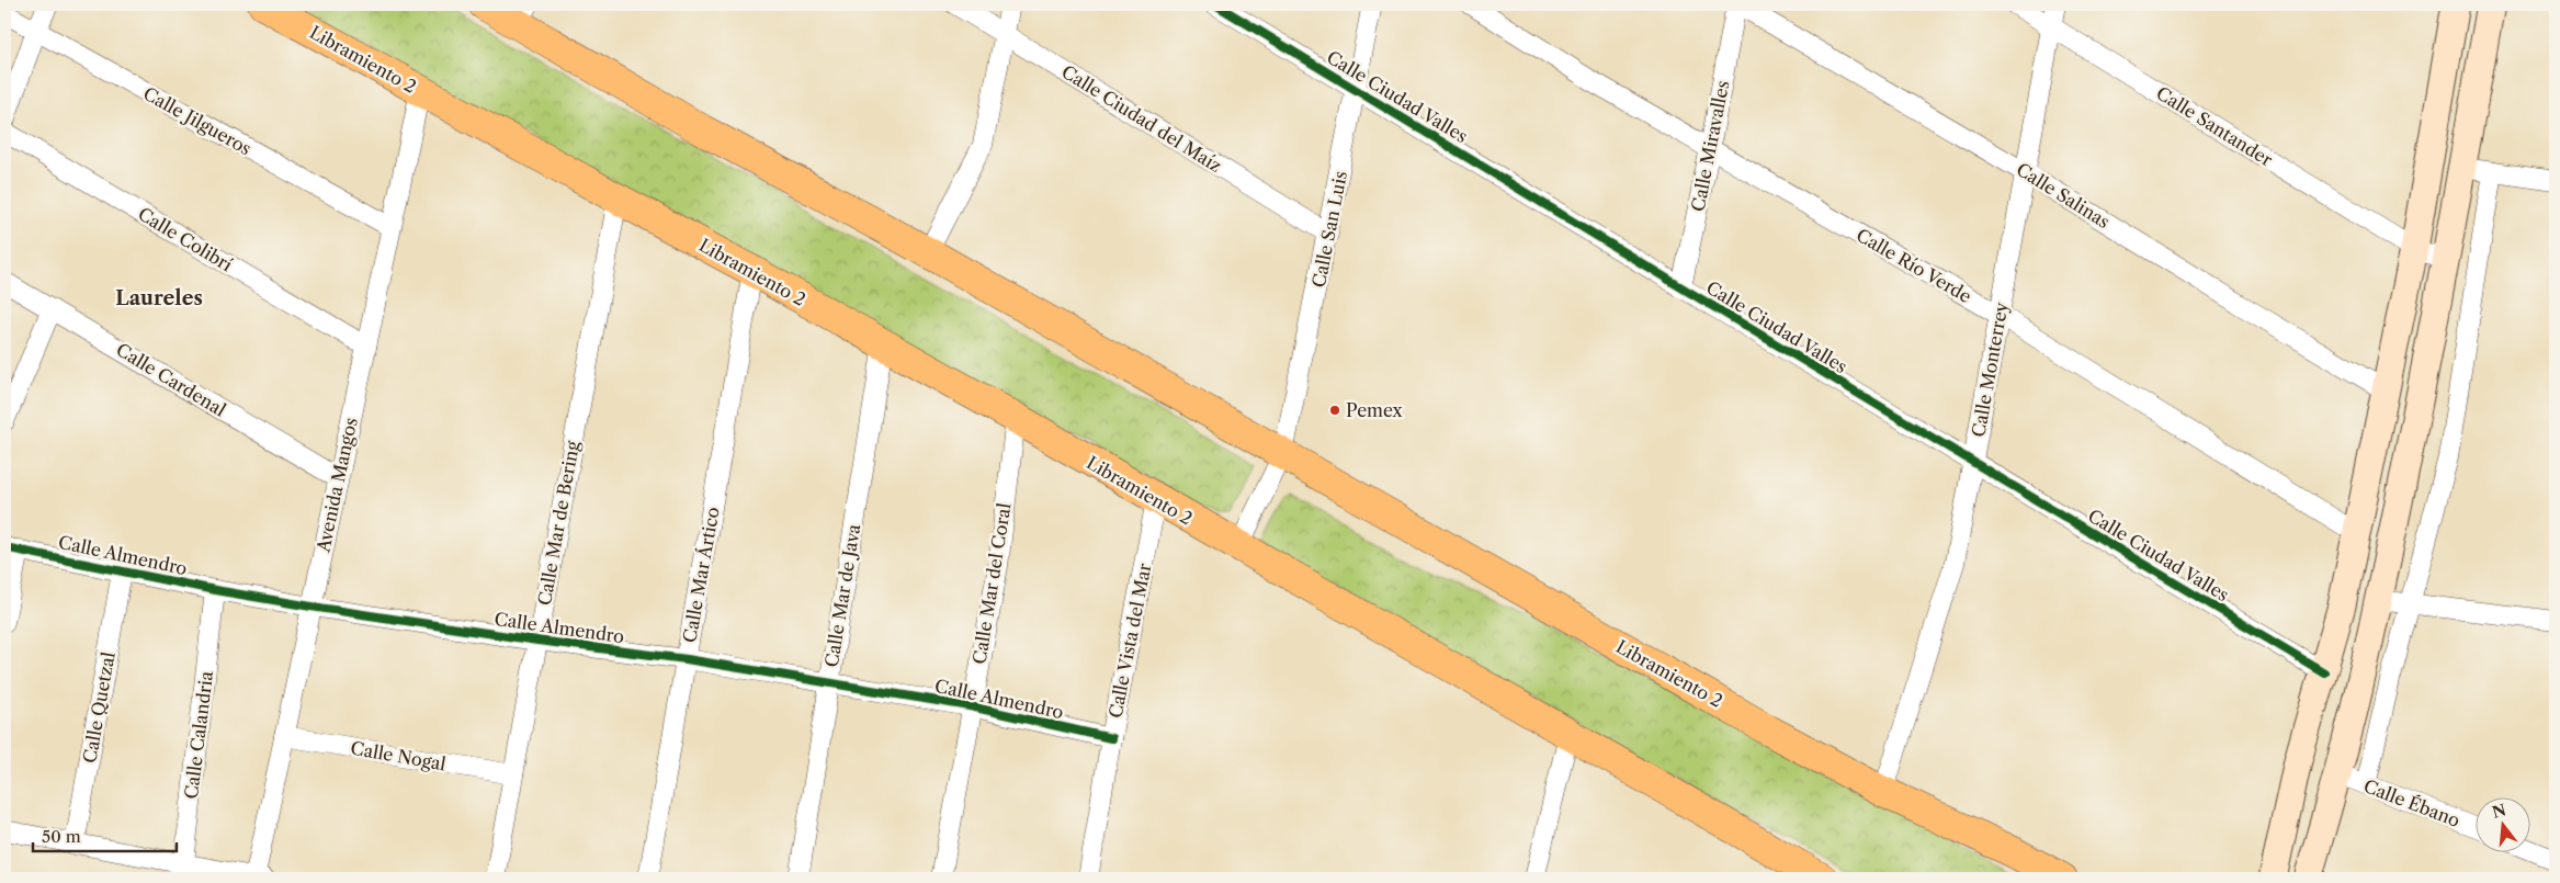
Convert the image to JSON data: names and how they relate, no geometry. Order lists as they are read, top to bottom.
{
  "streets": {
    "main road": ["Libramiento 2"],
    "street": [
      "Calle Ciudad Valles",
      "Calle Ciudad del Maíz",
      "Calle Jilgueros",
      "Calle Santander",
      "Calle Miravalles",
      "Calle Salinas",
      "Calle San Luis",
      "Calle Colibrí",
      "Calle Río Verde",
      "Calle Monterrey",
      "Calle Cardenal",
      "Avenida Mangos",
      "Calle Mar de Bering",
      "Calle Almendro",
      "Calle Mar Ártico",
      "Calle Mar del Coral",
      "Calle Mar de Java",
      "Calle Vista del Mar",
      "Calle Quetzal",
      "Calle Calandria",
      "Calle Nogal",
      "Calle Ébano"
    ]
  },
  "crossings": [
    ["Libramiento 2", "Calle San Luis"],
    ["Libramiento 2", "Calle Monterrey"],
    ["Libramiento 2", "Avenida Mangos"],
    ["Libramiento 2", "Calle Mar de Bering"],
    ["Libramiento 2", "Calle Mar Ártico"],
    ["Libramiento 2", "Calle Mar del Coral"],
    ["Libramiento 2", "Calle Mar de Java"],
    ["Libramiento 2", "Calle Vista del Mar"],
    ["Calle Ciudad Valles", "Calle Miravalles"],
    ["Calle Ciudad Valles", "Calle San Luis"],
    ["Calle Ciudad Valles", "Calle Monterrey"],
    ["Calle Ciudad del Maíz", "Calle San Luis"],
    ["Calle Jilgueros", "Avenida Mangos"],
    ["Calle Santander", "Calle Monterrey"],
    ["Calle Miravalles", "Calle Salinas"],
    ["Calle Miravalles", "Calle Río Verde"],
    ["Calle Salinas", "Calle Monterrey"],
    ["Calle Colibrí", "Avenida Mangos"],
    ["Calle Río Verde", "Calle Monterrey"],
    ["Calle Cardenal", "Avenida Mangos"],
    ["Avenida Mangos", "Calle Almendro"],
    ["Avenida Mangos", "Calle Nogal"],
    ["Calle Mar de Bering", "Calle Almendro"],
    ["Calle Mar de Bering", "Calle Nogal"],
    ["Calle Almendro", "Calle Mar Ártico"],
    ["Calle Almendro", "Calle Mar del Coral"],
    ["Calle Almendro", "Calle Mar de Java"],
    ["Calle Almendro", "Calle Vista del Mar"],
    ["Calle Almendro", "Calle Quetzal"],
    ["Calle Almendro", "Calle Calandria"]
  ],
  "districts": ["Laureles"],
  "places": ["Pemex"],
  "scale_bar": "50 m",
  "north": "top"
}
